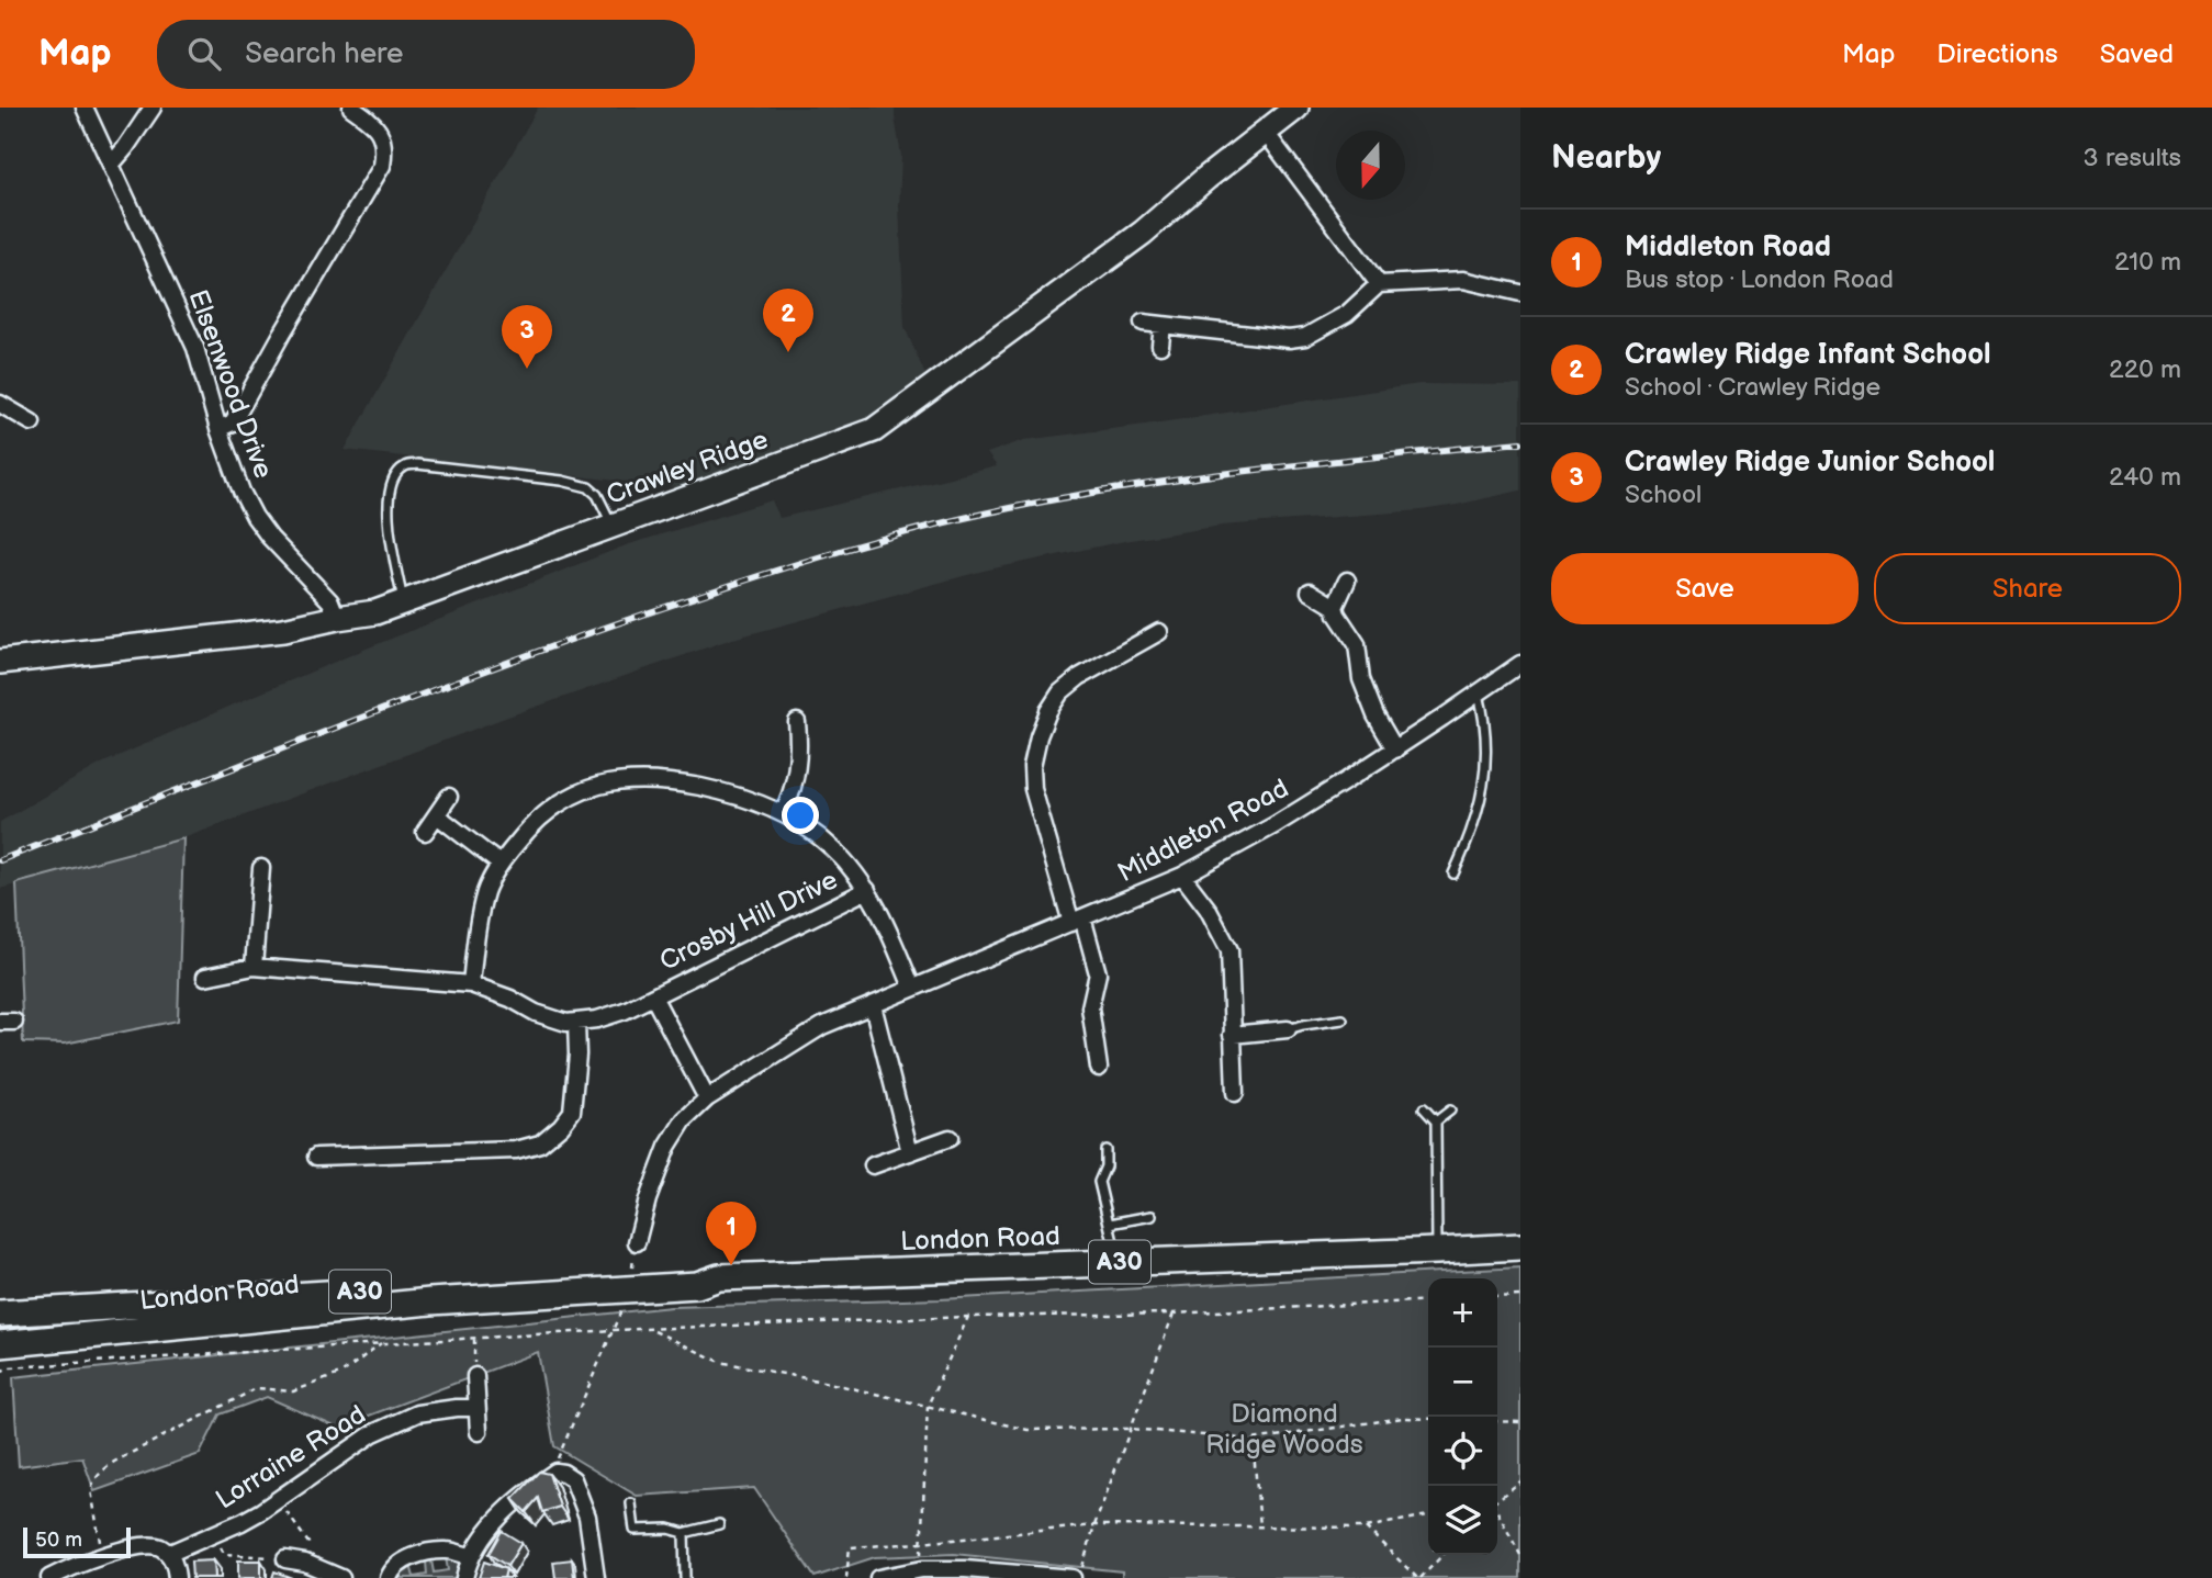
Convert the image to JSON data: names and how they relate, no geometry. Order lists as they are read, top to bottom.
{
  "streets": {
    "main road": ["London Road", "A30"],
    "street": [
      "Elsenwood Drive",
      "Crawley Ridge",
      "Middleton Road",
      "Crosby Hill Drive",
      "Lorraine Road"
    ]
  },
  "crossings": [
    ["Elsenwood Drive", "Crawley Ridge"],
    ["Middleton Road", "Crosby Hill Drive"]
  ],
  "parks": ["Diamond Ridge Woods"],
  "scale_bar": "50 m",
  "north": "bottom",
  "page": {
    "header": "Map",
    "search": "Search here",
    "nav": ["Map", "Directions", "Saved"],
    "heading": ["Nearby", "3 results"],
    "list": [
      {
        "mark": "1",
        "name": "Middleton Road",
        "note": "Bus stop · London Road",
        "value": "210 m"
      },
      {
        "mark": "2",
        "name": "Crawley Ridge Infant School",
        "note": "School · Crawley Ridge",
        "value": "220 m"
      },
      {
        "mark": "3",
        "name": "Crawley Ridge Junior School",
        "note": "School",
        "value": "240 m"
      }
    ],
    "pins": ["2", "3", "1"],
    "buttons": ["Save", "Share"],
    "map_buttons": ["+", "−"],
    "scale": "50 m"
  }
}
